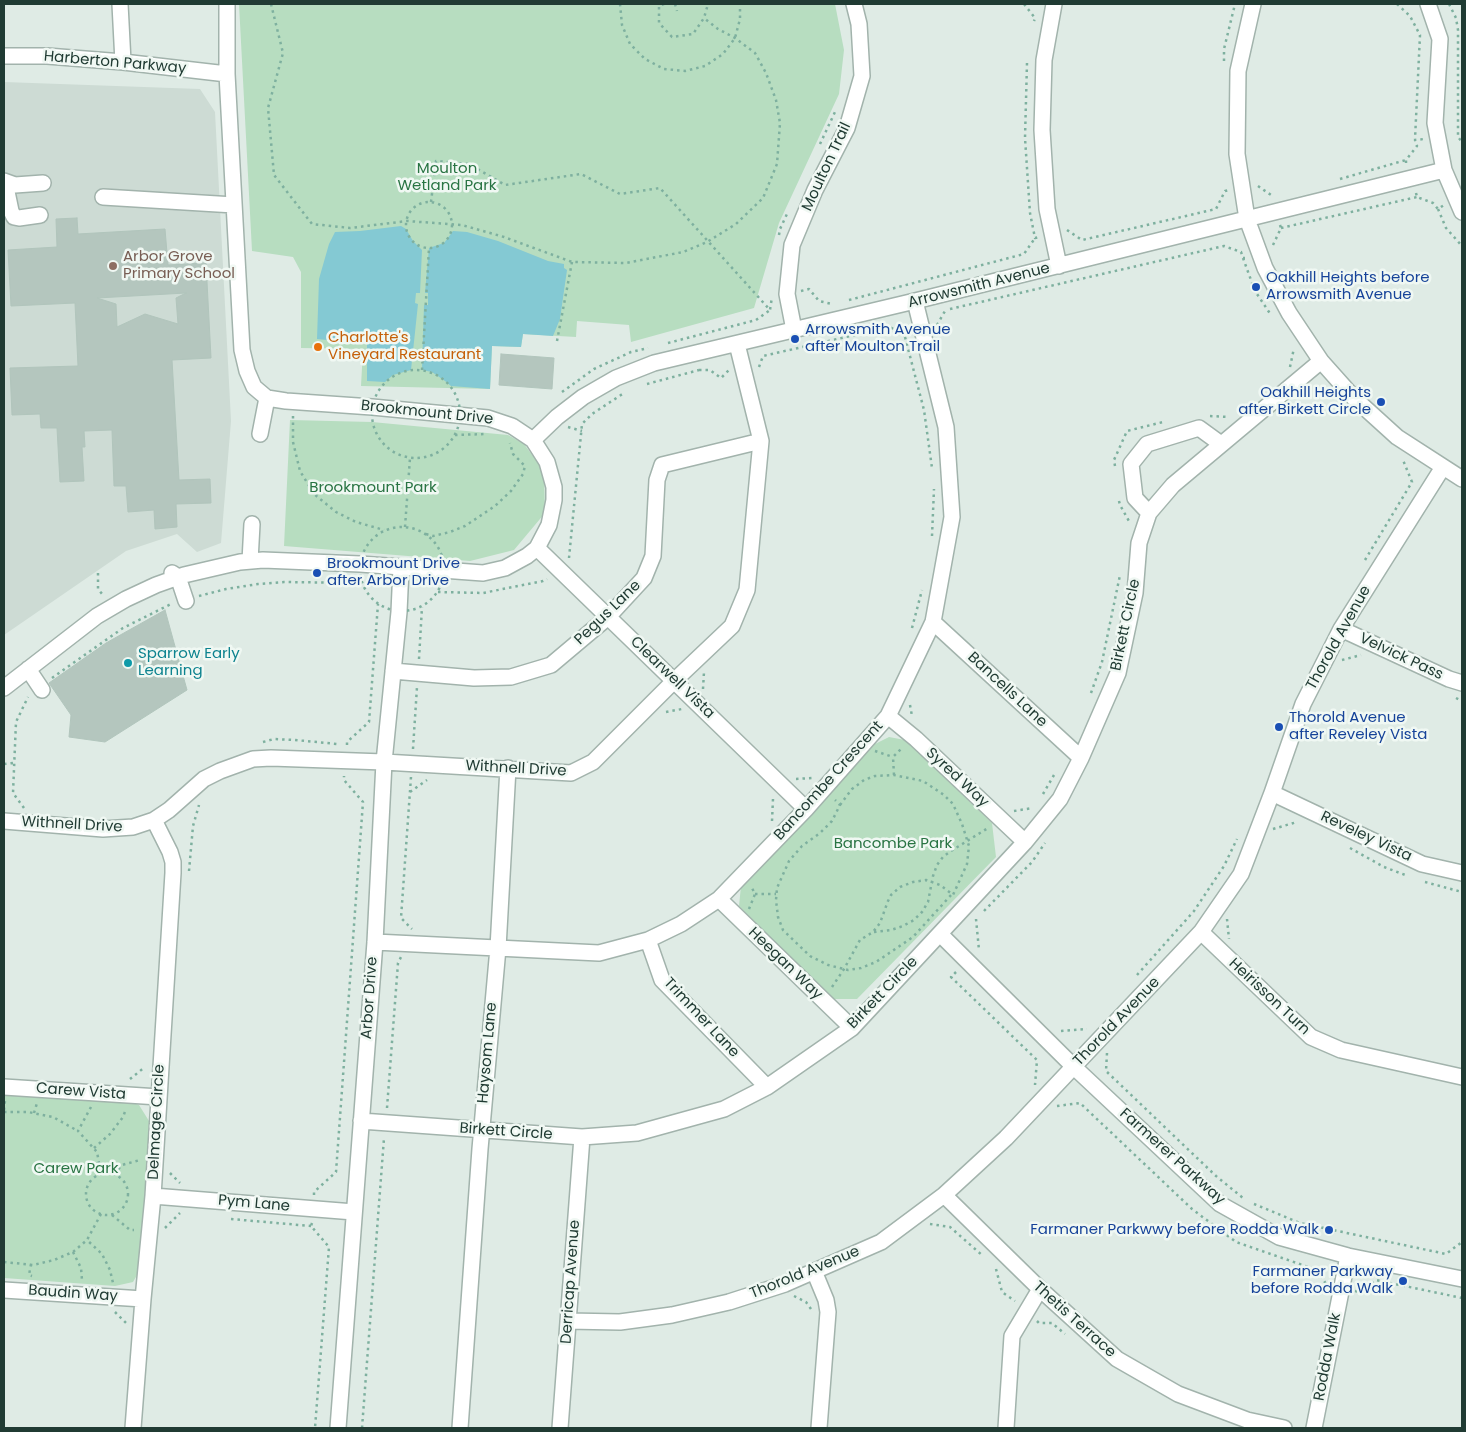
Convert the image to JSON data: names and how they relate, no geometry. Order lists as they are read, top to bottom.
{
  "streets": {
    "street": [
      "Harberton Parkway",
      "Moulton Trail",
      "Arrowsmith Avenue",
      "Brookmount Drive",
      "Pegus Lane",
      "Birkett Circle",
      "Thorold Avenue",
      "Velvick Pass",
      "Clearwell Vista",
      "Bancells Lane",
      "Withnell Drive",
      "Syred Way",
      "Bancombe Crescent",
      "Reveley Vista",
      "Heegan Way",
      "Heirisson Turn",
      "Arbor Drive",
      "Trimmer Lane",
      "Haysom Lane",
      "Carew Vista",
      "Delmage Circle",
      "Farmerer Parkway",
      "Pym Lane",
      "Derricap Avenue",
      "Baudin Way",
      "Thetis Terrace",
      "Rodda Walk"
    ]
  },
  "crossings": [
    ["Moulton Trail", "Arrowsmith Avenue"],
    ["Arrowsmith Avenue", "Brookmount Drive"],
    ["Arrowsmith Avenue", "Withnell Drive"],
    ["Arrowsmith Avenue", "Bancombe Crescent"],
    ["Brookmount Drive", "Clearwell Vista"],
    ["Brookmount Drive", "Arbor Drive"],
    ["Pegus Lane", "Clearwell Vista"],
    ["Pegus Lane", "Withnell Drive"],
    ["Pegus Lane", "Arbor Drive"],
    ["Birkett Circle", "Bancells Lane"],
    ["Birkett Circle", "Syred Way"],
    ["Birkett Circle", "Heegan Way"],
    ["Birkett Circle", "Arbor Drive"],
    ["Birkett Circle", "Trimmer Lane"],
    ["Birkett Circle", "Haysom Lane"],
    ["Birkett Circle", "Farmerer Parkway"],
    ["Birkett Circle", "Derricap Avenue"],
    ["Thorold Avenue", "Velvick Pass"],
    ["Thorold Avenue", "Reveley Vista"],
    ["Thorold Avenue", "Heirisson Turn"],
    ["Thorold Avenue", "Farmerer Parkway"],
    ["Thorold Avenue", "Derricap Avenue"],
    ["Thorold Avenue", "Thetis Terrace"],
    ["Clearwell Vista", "Withnell Drive"],
    ["Clearwell Vista", "Bancombe Crescent"],
    ["Bancells Lane", "Bancombe Crescent"],
    ["Withnell Drive", "Arbor Drive"],
    ["Withnell Drive", "Haysom Lane"],
    ["Withnell Drive", "Delmage Circle"],
    ["Syred Way", "Bancombe Crescent"],
    ["Bancombe Crescent", "Heegan Way"],
    ["Bancombe Crescent", "Arbor Drive"],
    ["Bancombe Crescent", "Trimmer Lane"],
    ["Bancombe Crescent", "Haysom Lane"],
    ["Arbor Drive", "Pym Lane"],
    ["Carew Vista", "Delmage Circle"],
    ["Delmage Circle", "Pym Lane"],
    ["Delmage Circle", "Baudin Way"],
    ["Farmerer Parkway", "Rodda Walk"]
  ],
  "parks": [
    "Moulton Wetland Park",
    "Brookmount Park",
    "Bancombe Park",
    "Carew Park"
  ],
  "places": [
    "Arbor Grove Primary School",
    "Oakhill Heights before Arrowsmith Avenue",
    "Arrowsmith Avenue after Moulton Trail",
    "Charlotte's Vineyard Restaurant",
    "Oakhill Heights after Birkett Circle",
    "Brookmount Drive after Arbor Drive",
    "Sparrow Early Learning",
    "Thorold Avenue after Reveley Vista",
    "Farmaner Parkwwy before Rodda Walk",
    "Farmaner Parkway before Rodda Walk"
  ]
}
